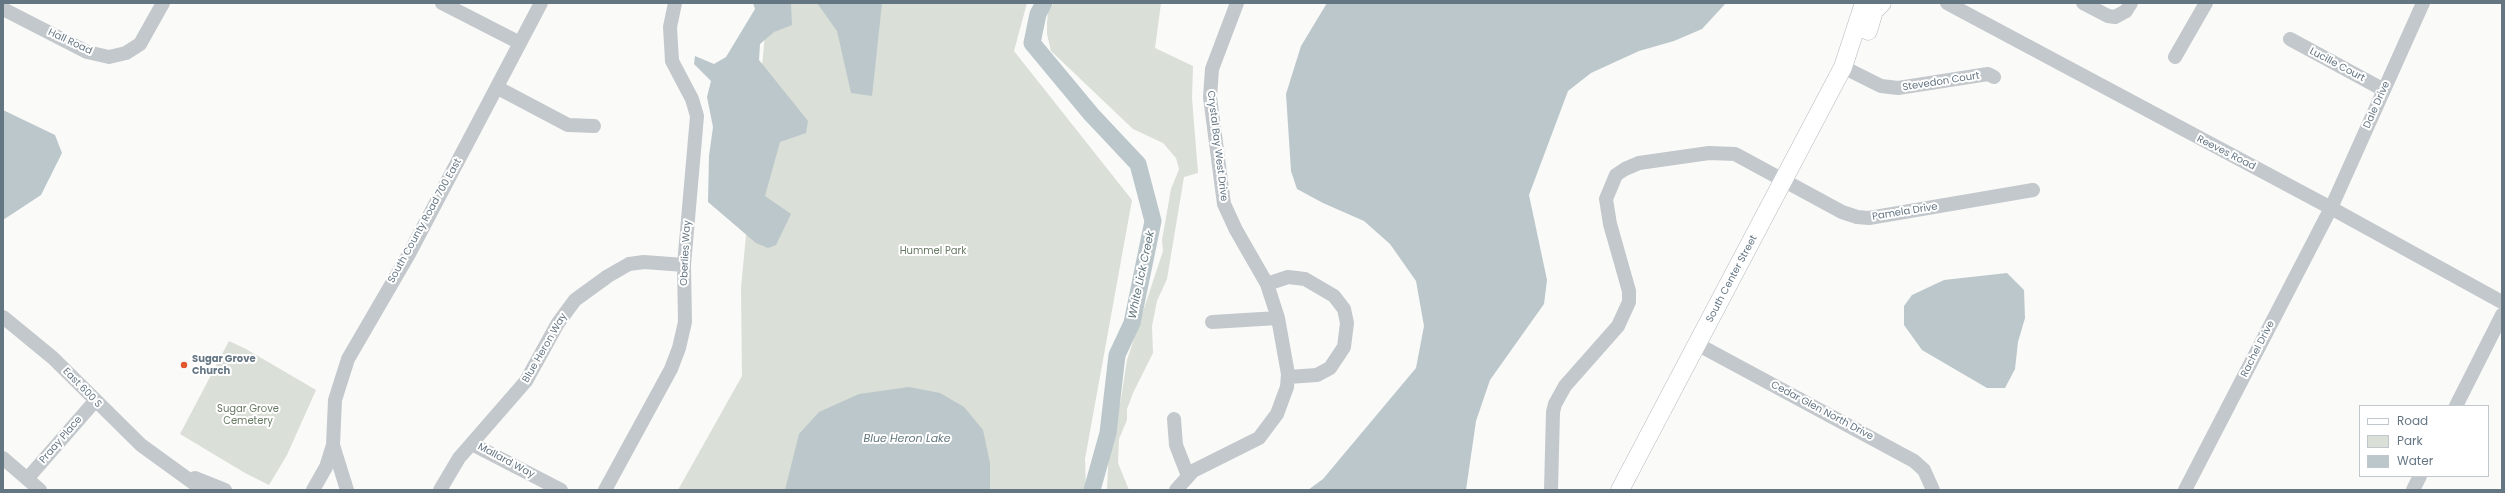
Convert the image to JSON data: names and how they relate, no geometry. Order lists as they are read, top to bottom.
{
  "streets": {
    "main road": ["South Center Street"],
    "street": [
      "Hall Road",
      "Lucille Court",
      "Stevedon Court",
      "Dale Drive",
      "Crystal Bay West Drive",
      "Reeves Road",
      "Pamela Drive",
      "South County Road 700 East",
      "Oberlies Way",
      "Blue Heron Way",
      "Rachel Drive",
      "East 600 S",
      "Cedar Glen North Drive",
      "Praay Place",
      "Mallard Way"
    ]
  },
  "crossings": [
    ["Lucille Court", "Dale Drive"],
    ["Stevedon Court", "South Center Street"],
    ["Dale Drive", "Reeves Road"],
    ["Dale Drive", "Rachel Drive"],
    ["Reeves Road", "Rachel Drive"],
    ["Pamela Drive", "South Center Street"],
    ["Oberlies Way", "Blue Heron Way"],
    ["South Center Street", "Cedar Glen North Drive"],
    ["Blue Heron Way", "Mallard Way"],
    ["East 600 S", "Praay Place"]
  ],
  "water": ["White Lick Creek", "Blue Heron Lake"],
  "parks": ["Hummel Park", "Sugar Grove Cemetery"],
  "places": ["Sugar Grove Church"],
  "legend": ["Road", "Park", "Water"]
}
